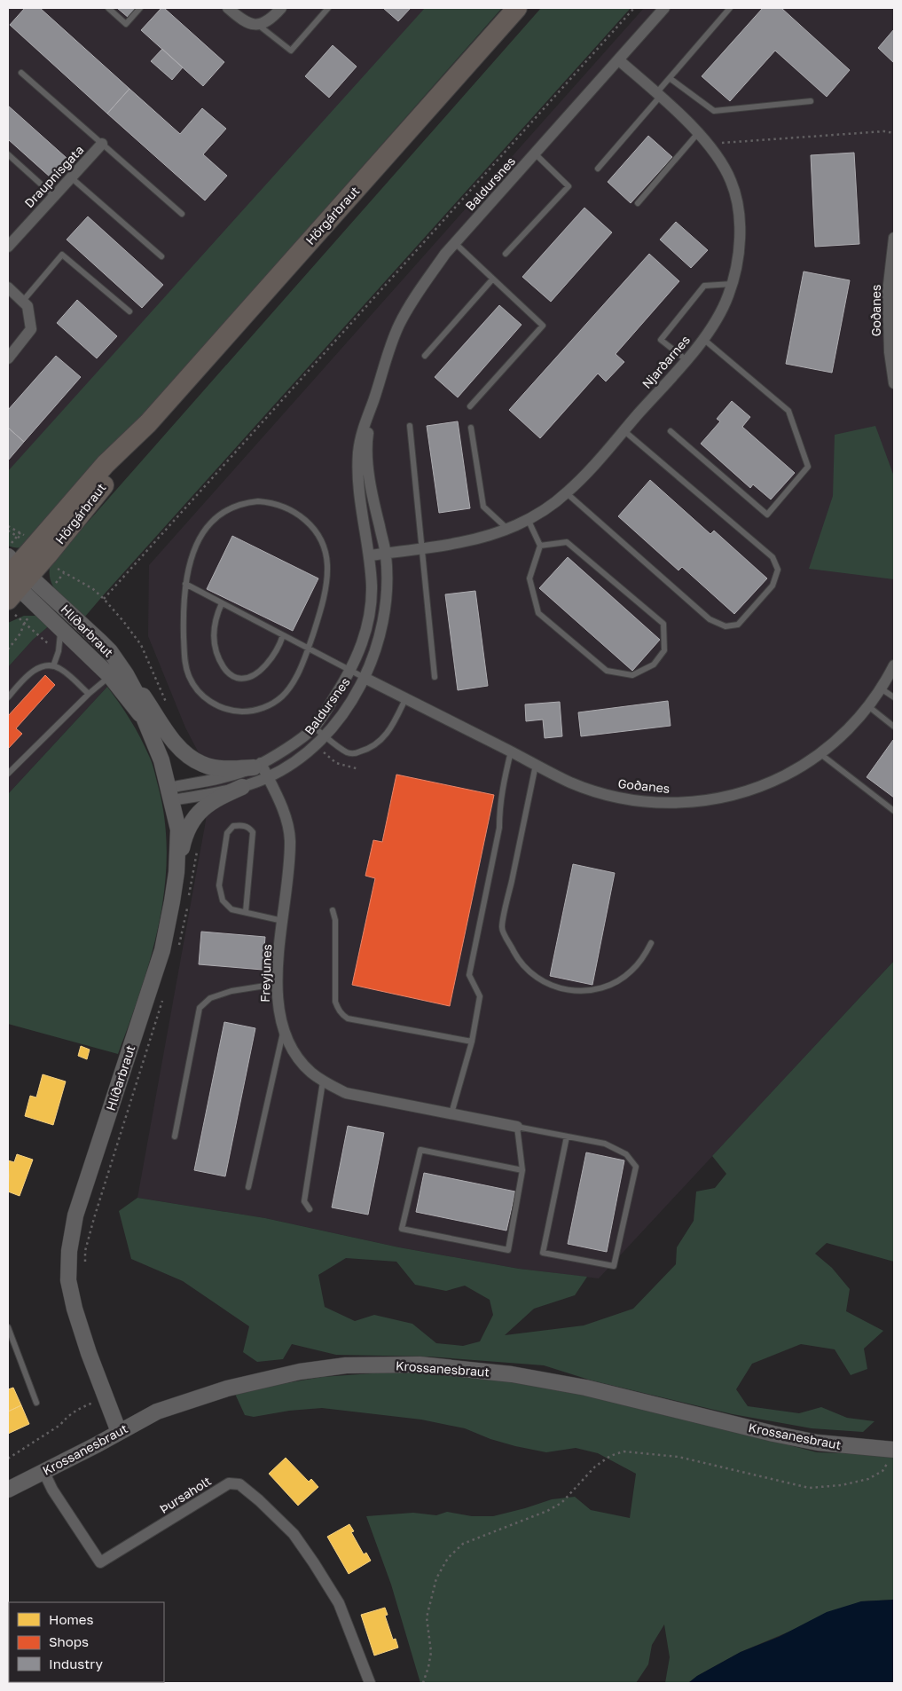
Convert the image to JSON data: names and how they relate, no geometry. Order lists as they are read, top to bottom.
{
  "streets": {
    "highway": ["Hörgárbraut"],
    "street": [
      "Draupnisgata",
      "Baldursnes",
      "Goðanes",
      "Njarðarnes",
      "Hlíðarbraut",
      "Freyjunes",
      "Krossanesbraut",
      "Þursaholt"
    ]
  },
  "crossings": [
    ["Baldursnes", "Goðanes"],
    ["Baldursnes", "Njarðarnes"],
    ["Baldursnes", "Hlíðarbraut"],
    ["Baldursnes", "Freyjunes"],
    ["Hörgárbraut", "Hlíðarbraut"],
    ["Hlíðarbraut", "Krossanesbraut"],
    ["Krossanesbraut", "Þursaholt"]
  ],
  "legend": ["Homes", "Shops", "Industry"]
}
